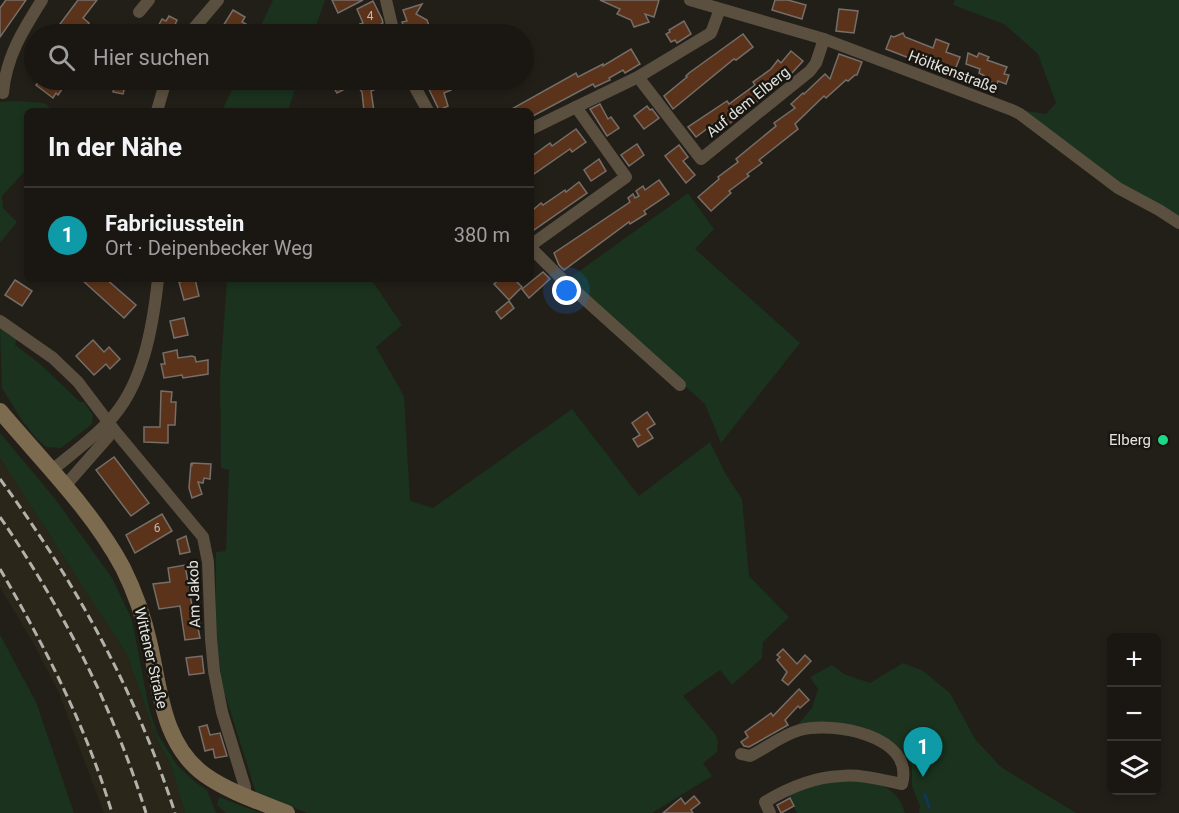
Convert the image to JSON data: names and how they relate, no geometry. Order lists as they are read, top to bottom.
{
  "streets": {
    "main road": ["Wittener Straße"],
    "street": ["Höltkenstraße", "Auf dem Elberg", "Am Jakob"]
  },
  "crossings": [
    ["Höltkenstraße", "Auf dem Elberg"],
    ["Am Jakob", "Wittener Straße"]
  ],
  "places": ["Elberg"],
  "house_numbers": ["4", "6"],
  "page": {
    "search": "Hier suchen",
    "heading": "In der Nähe",
    "list": [
      {
        "mark": "1",
        "name": "Fabriciusstein",
        "note": "Ort · Deipenbecker Weg",
        "value": "380 m"
      }
    ],
    "map_buttons": ["+", "−"],
    "pins": "1"
  }
}
